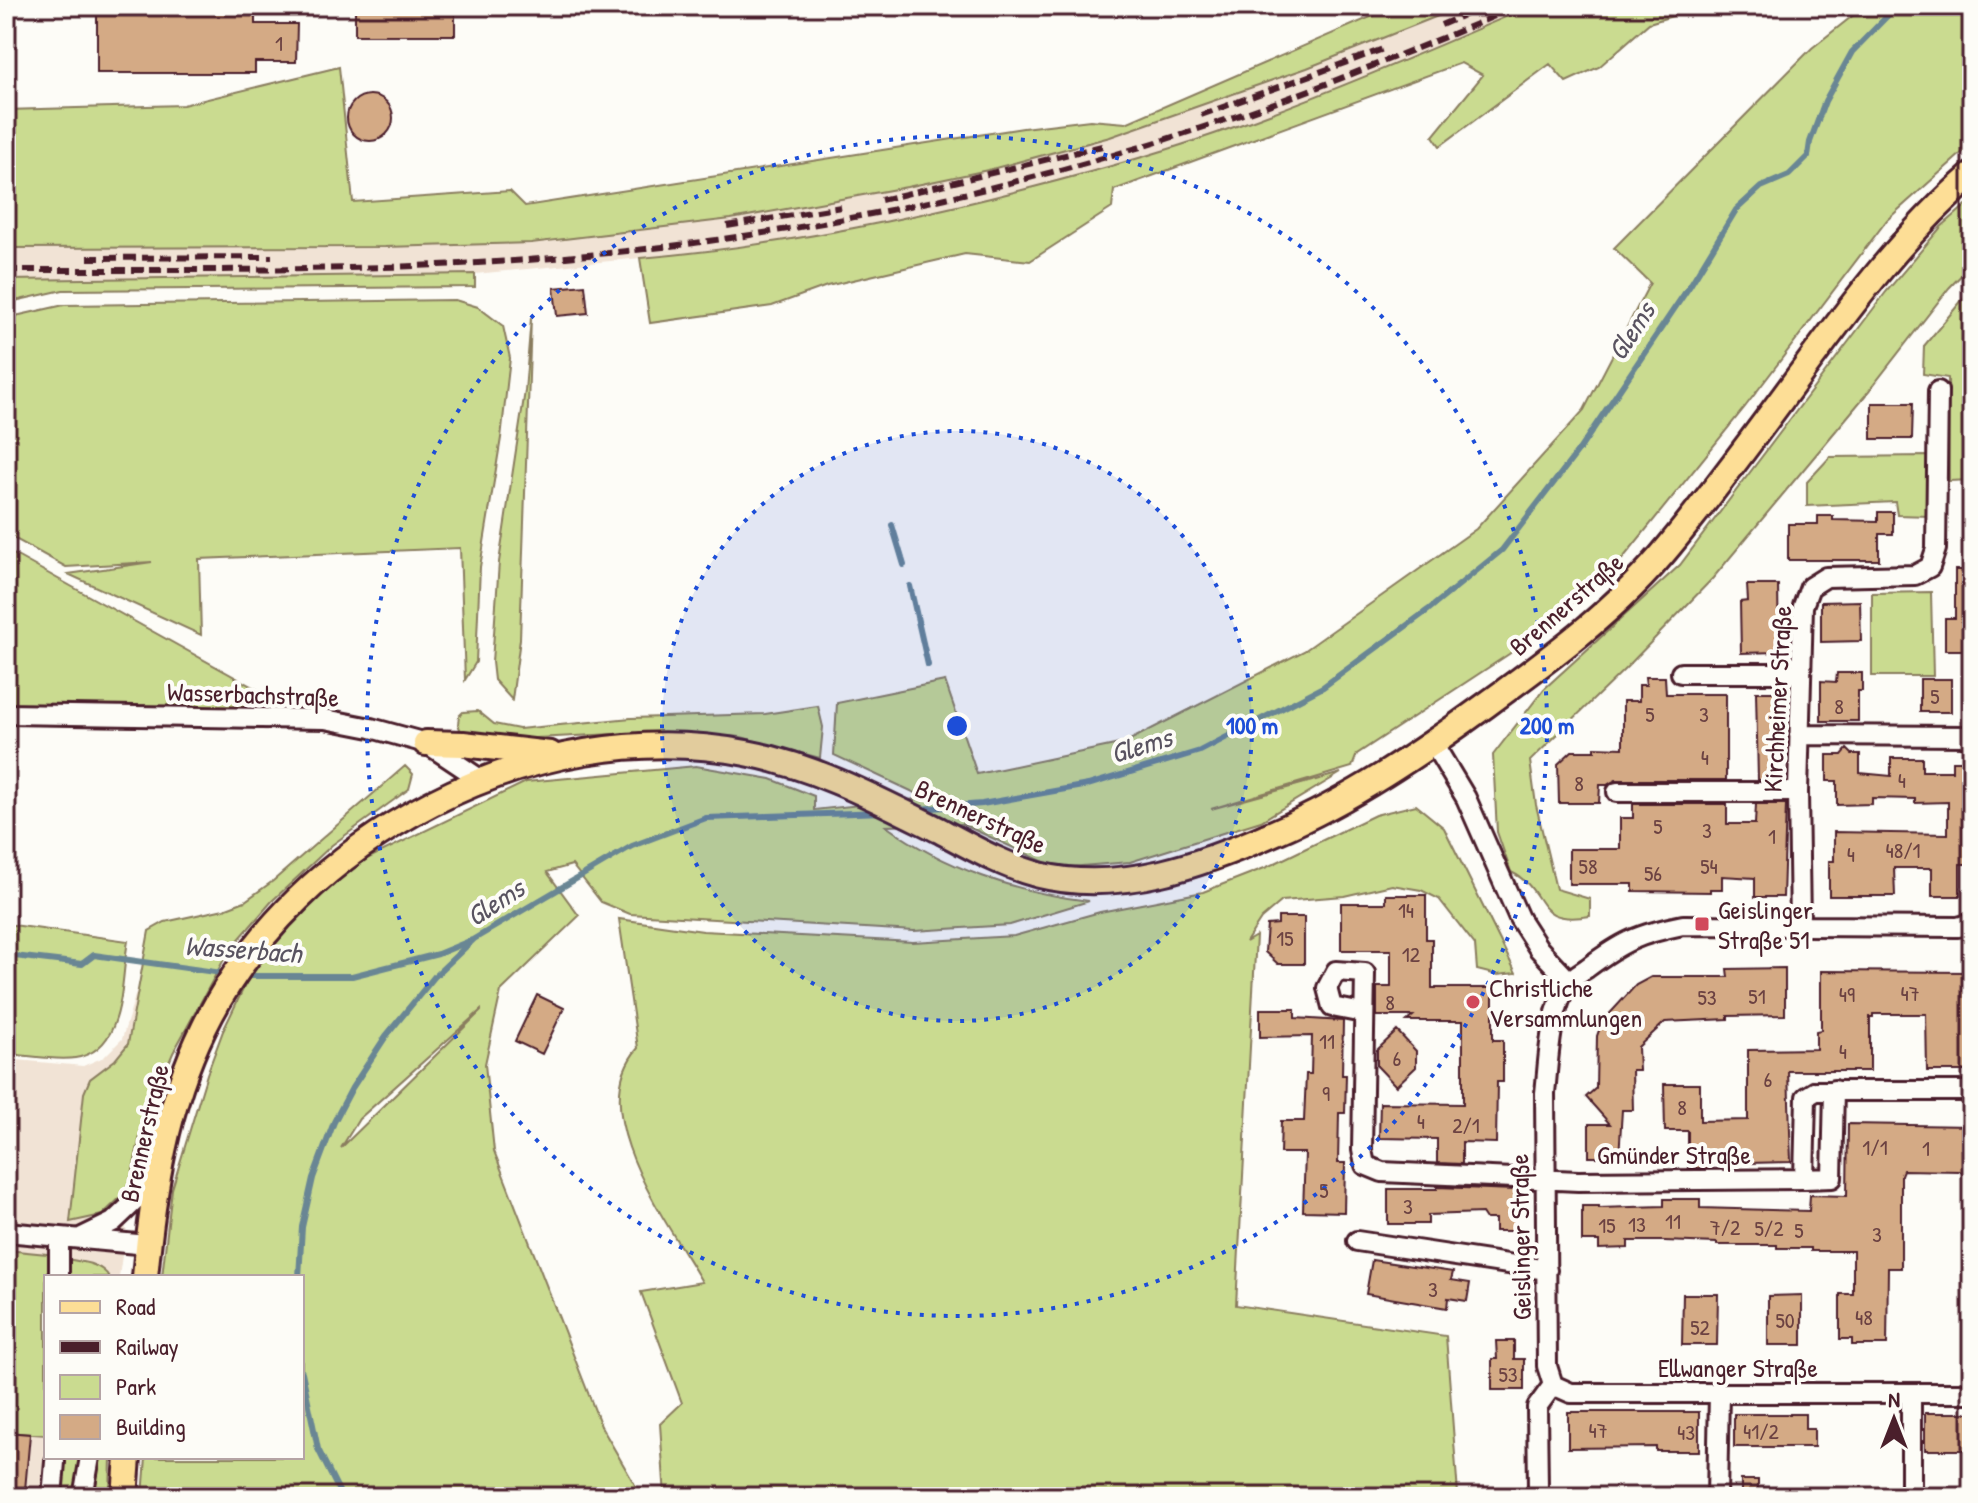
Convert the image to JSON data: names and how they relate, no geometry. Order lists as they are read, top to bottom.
{
  "streets": {
    "main road": ["Brennerstraße"],
    "street": [
      "Wasserbachstraße",
      "Kirchheimer Straße",
      "Gmünder Straße",
      "Geislinger Straße",
      "Ellwanger Straße"
    ]
  },
  "crossings": [
    ["Brennerstraße", "Wasserbachstraße"],
    ["Gmünder Straße", "Geislinger Straße"],
    ["Geislinger Straße", "Ellwanger Straße"]
  ],
  "water": ["Glems", "Wasserbach"],
  "places": {
    "transit": ["Geislinger Straße 51"],
    "other": ["Christliche Versammlungen"]
  },
  "house_numbers": [
    "1",
    "5",
    "8",
    "5",
    "3",
    "4",
    "4",
    "8",
    "5",
    "3",
    "1",
    "48/1",
    "4",
    "58",
    "54",
    "56",
    "14",
    "15",
    "12",
    "47",
    "49",
    "51",
    "53",
    "8",
    "11",
    "4",
    "6",
    "6",
    "9",
    "8",
    "4",
    "2/1",
    "1/1",
    "1",
    "5",
    "3",
    "11",
    "13",
    "15",
    "7/2",
    "5/2",
    "5",
    "3",
    "3",
    "48",
    "50",
    "52",
    "53",
    "47",
    "41/2",
    "43"
  ],
  "legend": [
    "Road",
    "Railway",
    "Park",
    "Building"
  ],
  "north": "top",
  "rings": ["100 m", "200 m"]
}
